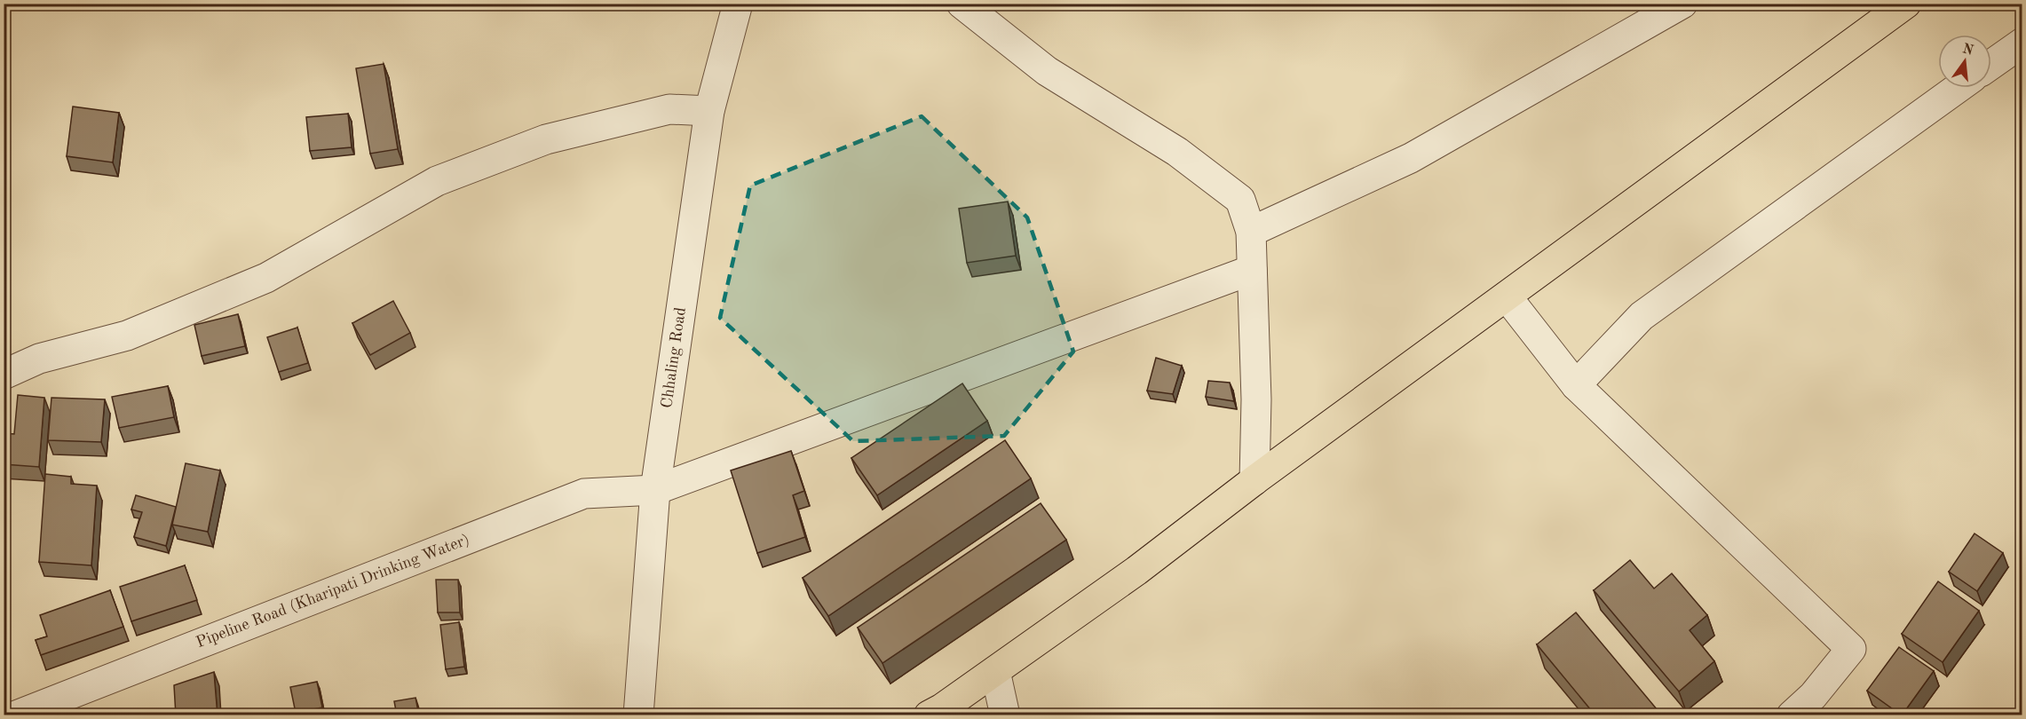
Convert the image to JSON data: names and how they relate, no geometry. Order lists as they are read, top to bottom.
{
  "streets": {
    "street": ["Chhaling Road", "Pipeline Road (Kharipati Drinking Water)"]
  },
  "crossings": [
    ["Chhaling Road", "Pipeline Road (Kharipati Drinking Water)"]
  ],
  "north": "top"
}
